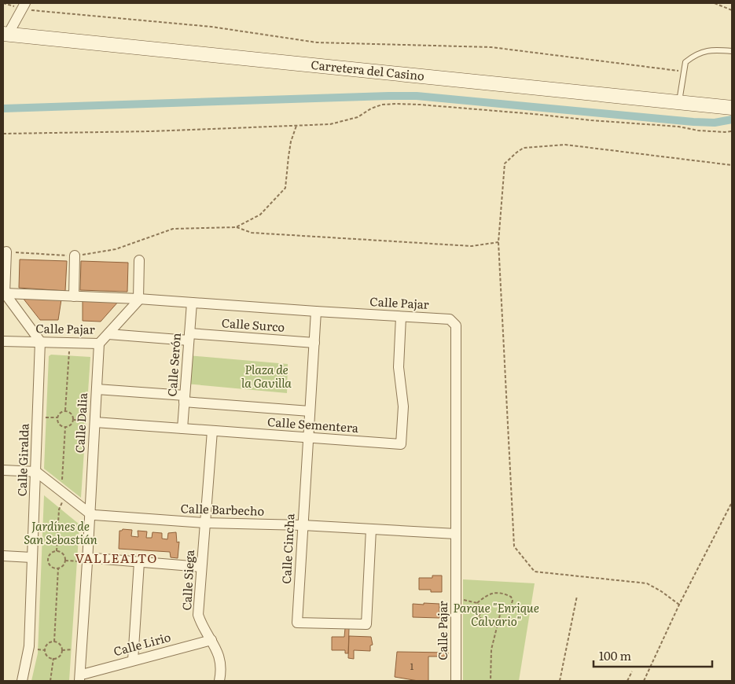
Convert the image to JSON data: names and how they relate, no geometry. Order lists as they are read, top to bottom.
{
  "streets": {
    "street": [
      "Carretera del Casino",
      "Calle Pajar",
      "Calle Surco",
      "Calle Serón",
      "Calle Dalia",
      "Calle Sementera",
      "Calle Giralda",
      "Calle Barbecho",
      "Calle Cincha",
      "Calle Siega",
      "Calle Lirio"
    ]
  },
  "crossings": [
    ["Calle Pajar", "Calle Surco"],
    ["Calle Pajar", "Calle Serón"],
    ["Calle Pajar", "Calle Dalia"],
    ["Calle Pajar", "Calle Sementera"],
    ["Calle Pajar", "Calle Giralda"],
    ["Calle Pajar", "Calle Barbecho"],
    ["Calle Pajar", "Calle Cincha"],
    ["Calle Surco", "Calle Serón"],
    ["Calle Surco", "Calle Cincha"],
    ["Calle Serón", "Calle Sementera"],
    ["Calle Dalia", "Calle Sementera"],
    ["Calle Dalia", "Calle Barbecho"],
    ["Calle Sementera", "Calle Cincha"],
    ["Calle Sementera", "Calle Siega"],
    ["Calle Giralda", "Calle Barbecho"],
    ["Calle Barbecho", "Calle Cincha"],
    ["Calle Barbecho", "Calle Siega"],
    ["Calle Siega", "Calle Lirio"]
  ],
  "districts": ["VALLEALTO"],
  "parks": ["Plaza de la Gavilla", "Jardínes de San Sebastián", "Parque \"Enrique Calvario\""],
  "house_numbers": ["1"],
  "scale_bar": "100 m"
}
